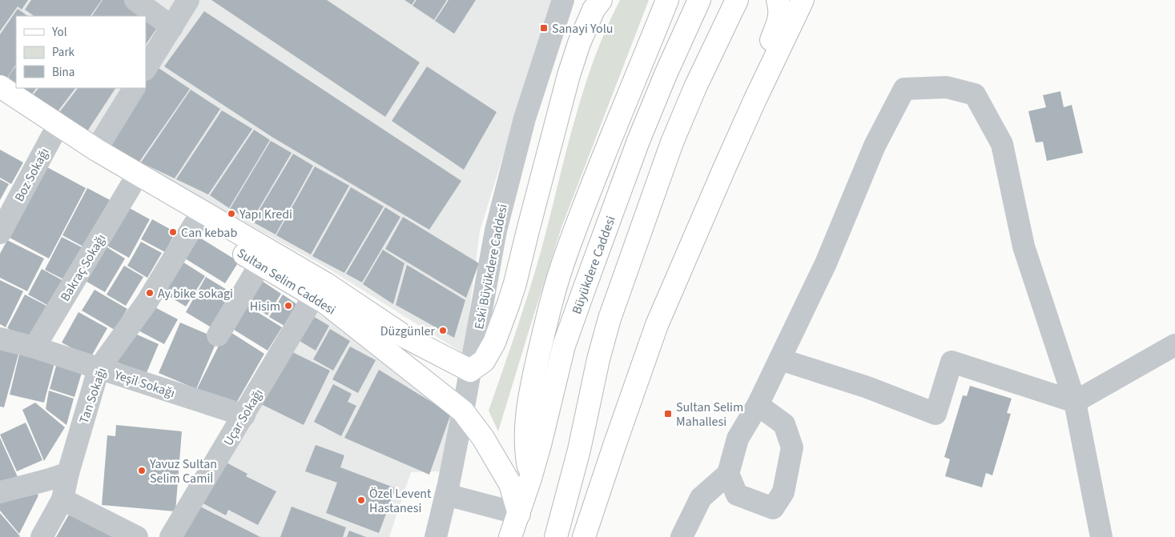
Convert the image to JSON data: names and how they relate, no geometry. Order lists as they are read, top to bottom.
{
  "streets": {
    "main road": ["Büyükdere Caddesi", "Sultan Selim Caddesi"],
    "street": [
      "Boz Sokağı",
      "Eski Büyükdere Caddesi",
      "Bakraç Sokağı",
      "Yeşil Sokağı",
      "Tan Sokağı",
      "Uçar Sokağı"
    ]
  },
  "crossings": [
    ["Boz Sokağı", "Sultan Selim Caddesi"],
    ["Büyükdere Caddesi", "Sultan Selim Caddesi"],
    ["Eski Büyükdere Caddesi", "Sultan Selim Caddesi"],
    ["Bakraç Sokağı", "Sultan Selim Caddesi"],
    ["Bakraç Sokağı", "Yeşil Sokağı"],
    ["Sultan Selim Caddesi", "Tan Sokağı"],
    ["Sultan Selim Caddesi", "Uçar Sokağı"],
    ["Yeşil Sokağı", "Tan Sokağı"],
    ["Yeşil Sokağı", "Uçar Sokağı"]
  ],
  "places": {
    "transit": ["Sanayi Yolu", "Sultan Selim Mahallesi"],
    "other": [
      "Yapı Kredi",
      "Can kebab",
      "Ay bike sokagi",
      "Hisim",
      "Düzgünler",
      "Yavuz Sultan Selim Camiİ",
      "Özel Levent Hastanesi"
    ]
  },
  "legend": ["Yol", "Park", "Bina"]
}
